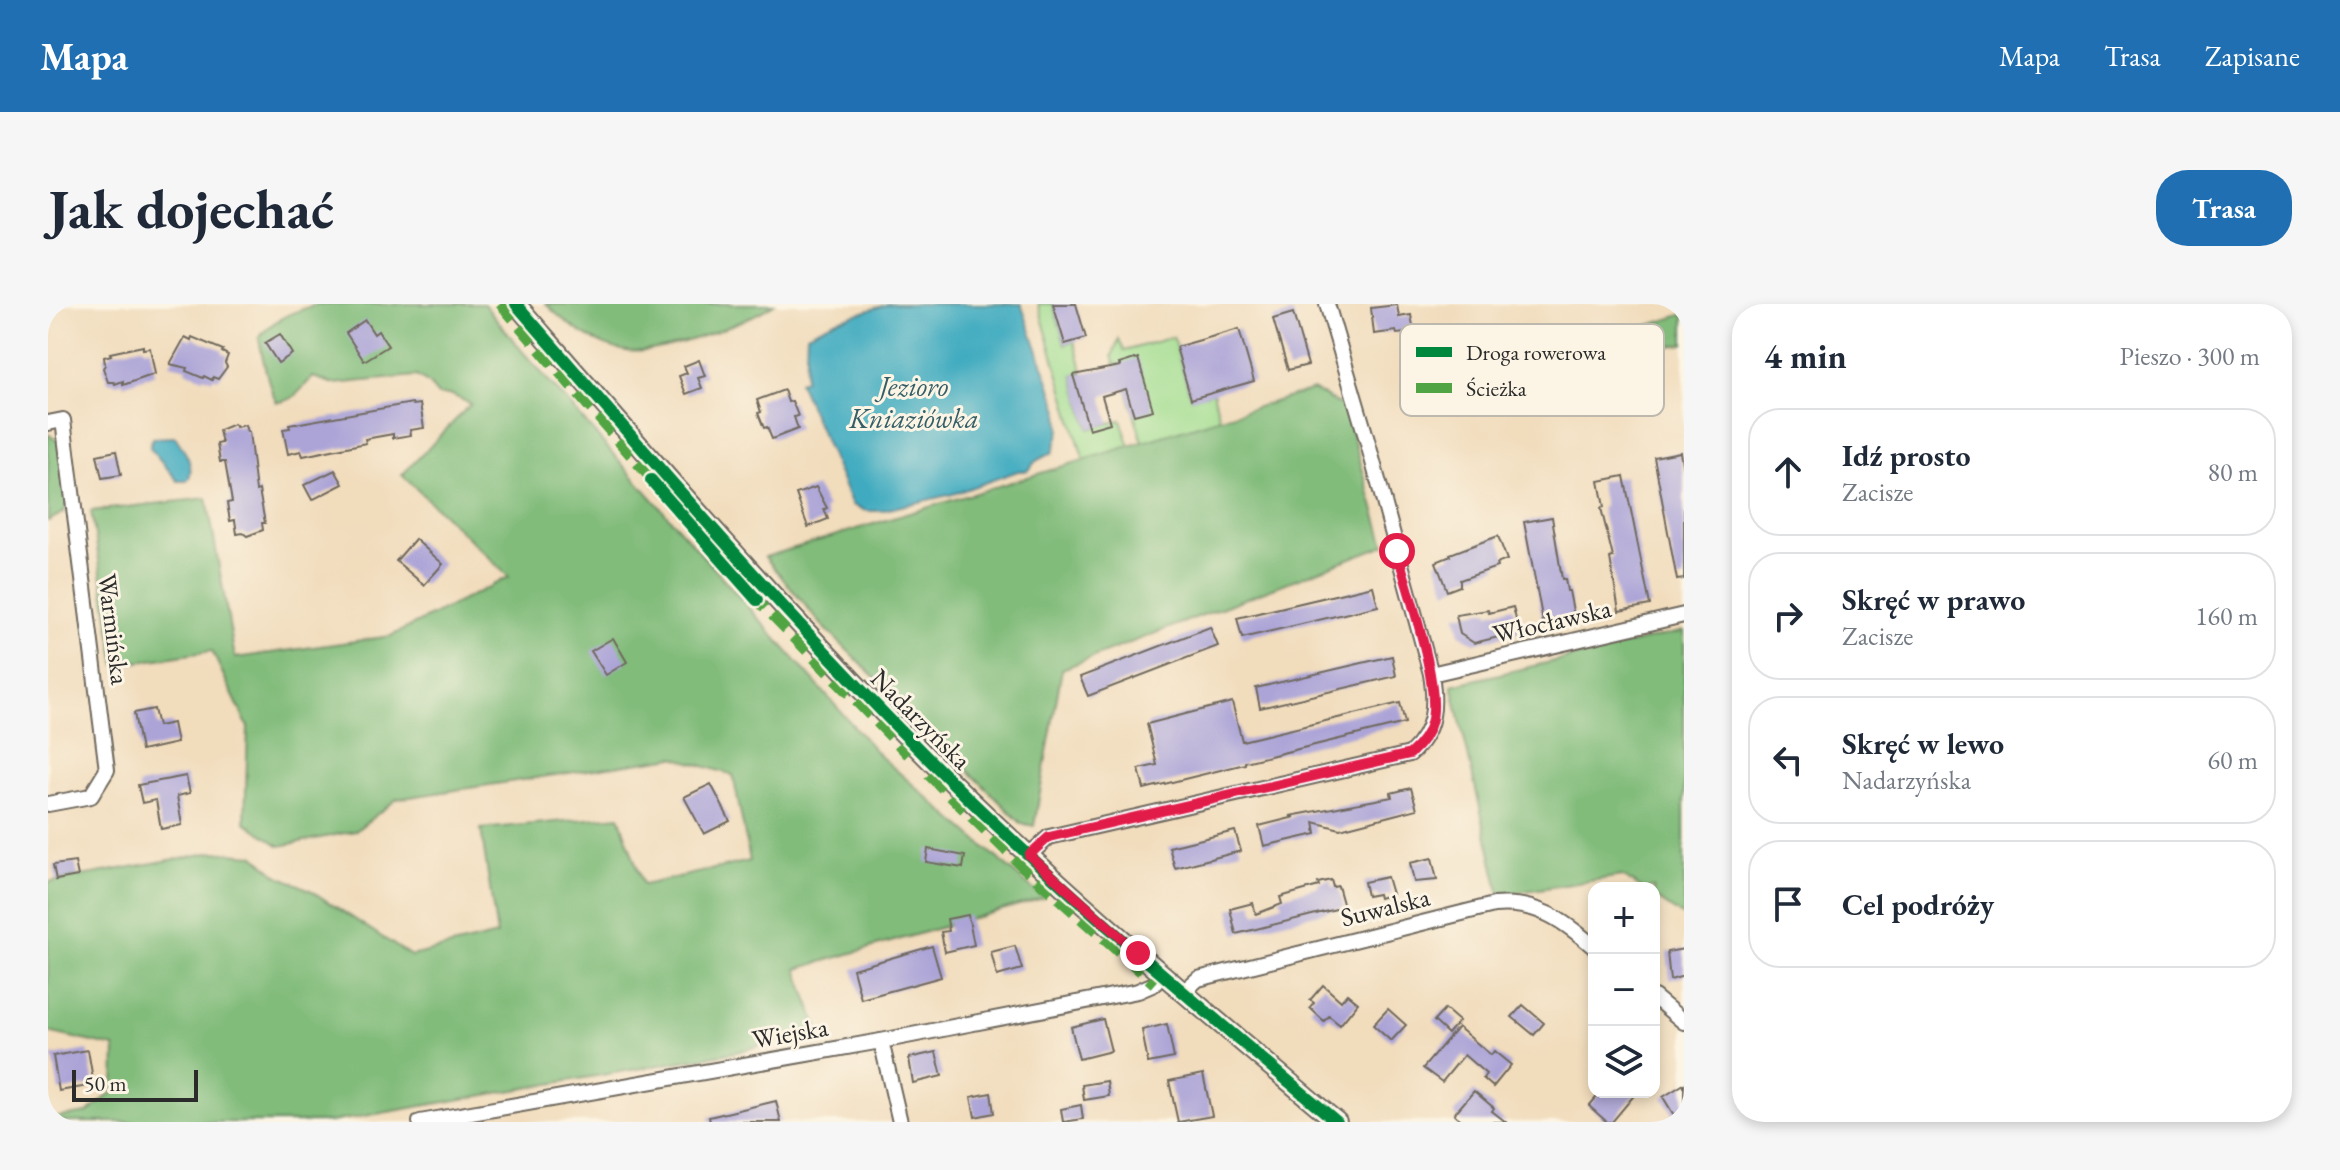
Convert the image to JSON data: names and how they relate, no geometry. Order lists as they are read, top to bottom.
{
  "streets": {
    "street": [
      "Włocławska",
      "Warmińska",
      "Nadarzyńska",
      "Suwalska",
      "Wiejska"
    ]
  },
  "crossings": [
    ["Nadarzyńska", "Suwalska"],
    ["Nadarzyńska", "Wiejska"]
  ],
  "water": ["Jezioro Kniaziówka"],
  "legend": ["Droga rowerowa", "Ścieżka"],
  "scale_bar": "50 m",
  "page": {
    "header": "Mapa",
    "nav": ["Mapa", "Trasa", "Zapisane"],
    "buttons": "Trasa",
    "title": "Jak dojechać",
    "heading": ["4 min", "Pieszo · 300 m"],
    "list": [
      ["Idź prosto", "Zacisze", "80 m"],
      ["Skręć w prawo", "Zacisze", "160 m"],
      ["Skręć w lewo", "Nadarzyńska", "60 m"],
      "Cel podróży"
    ],
    "map_buttons": ["+", "−"],
    "scale": "50 m"
  }
}
